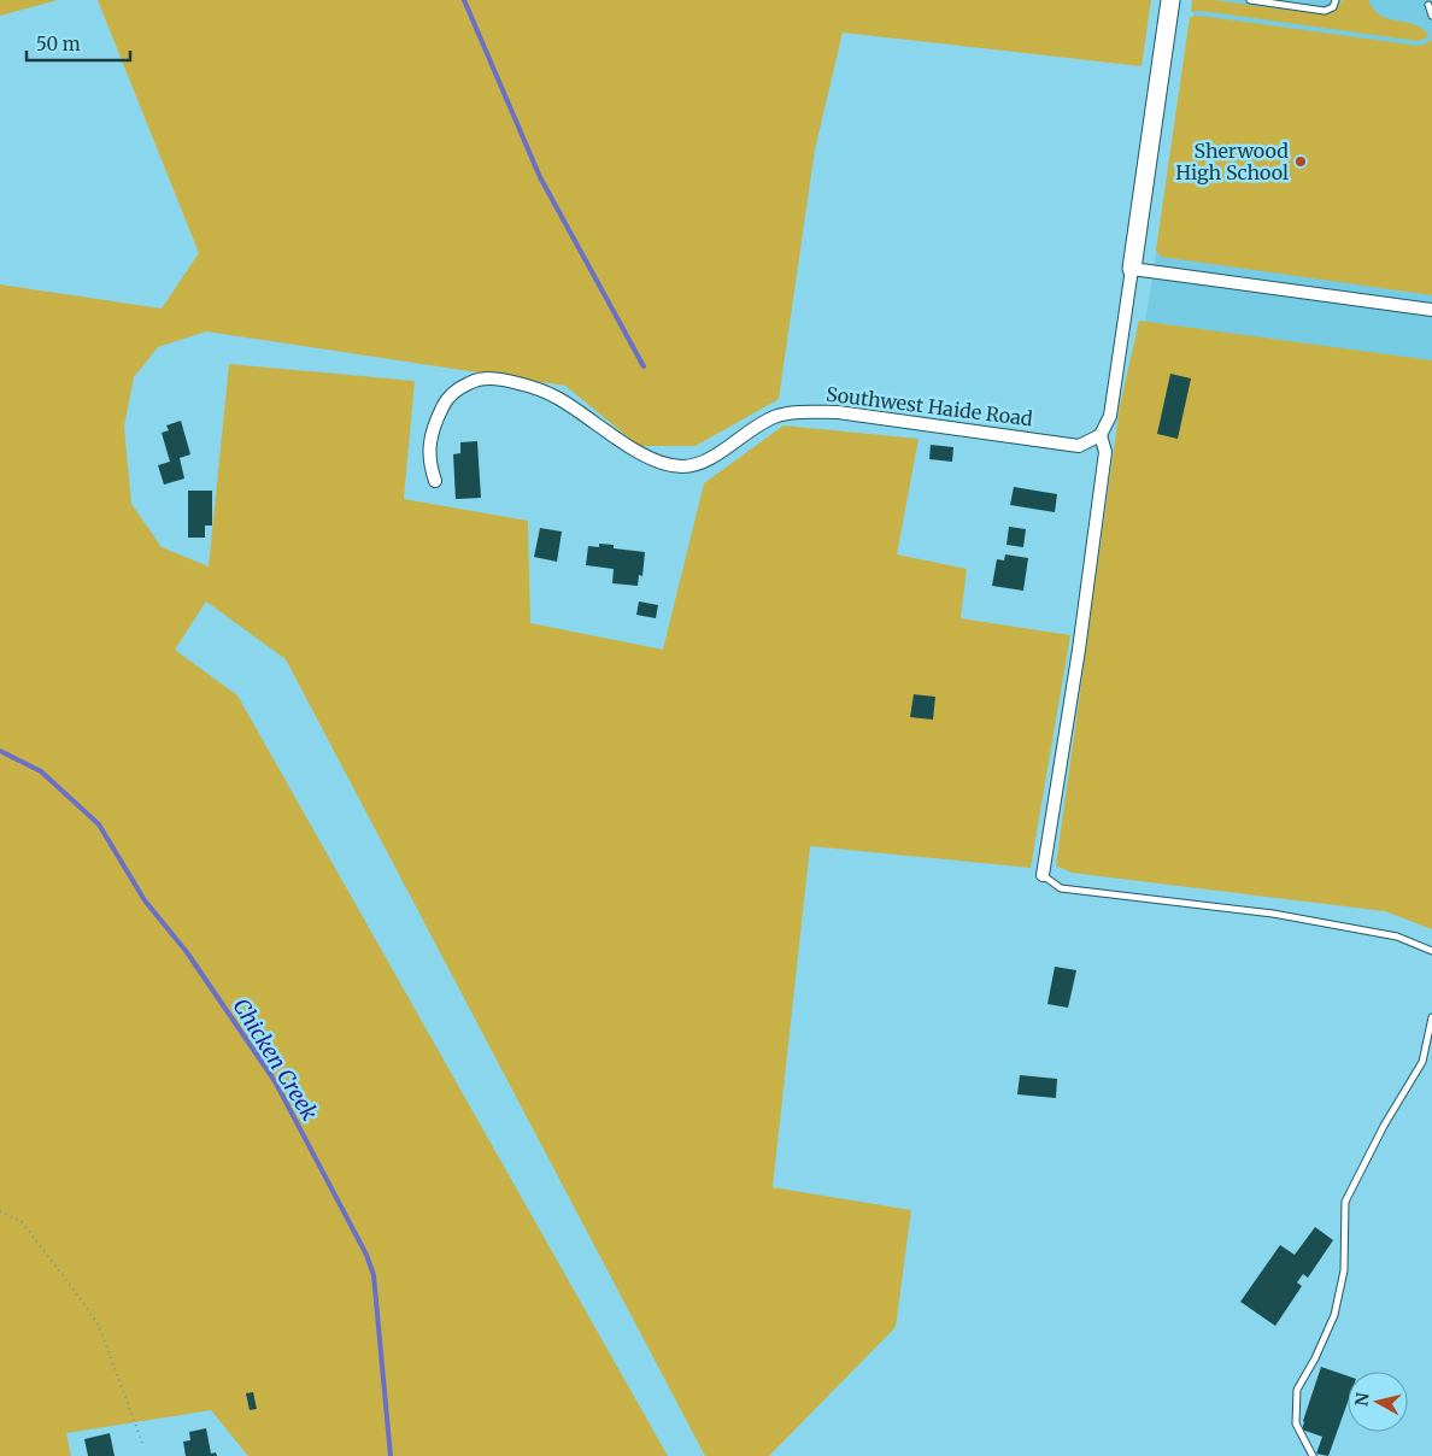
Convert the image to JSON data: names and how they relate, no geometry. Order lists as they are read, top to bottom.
{
  "streets": {
    "street": ["Southwest Haide Road"]
  },
  "water": ["Chicken Creek"],
  "places": ["Sherwood High School"],
  "scale_bar": "50 m",
  "north": "left"
}
